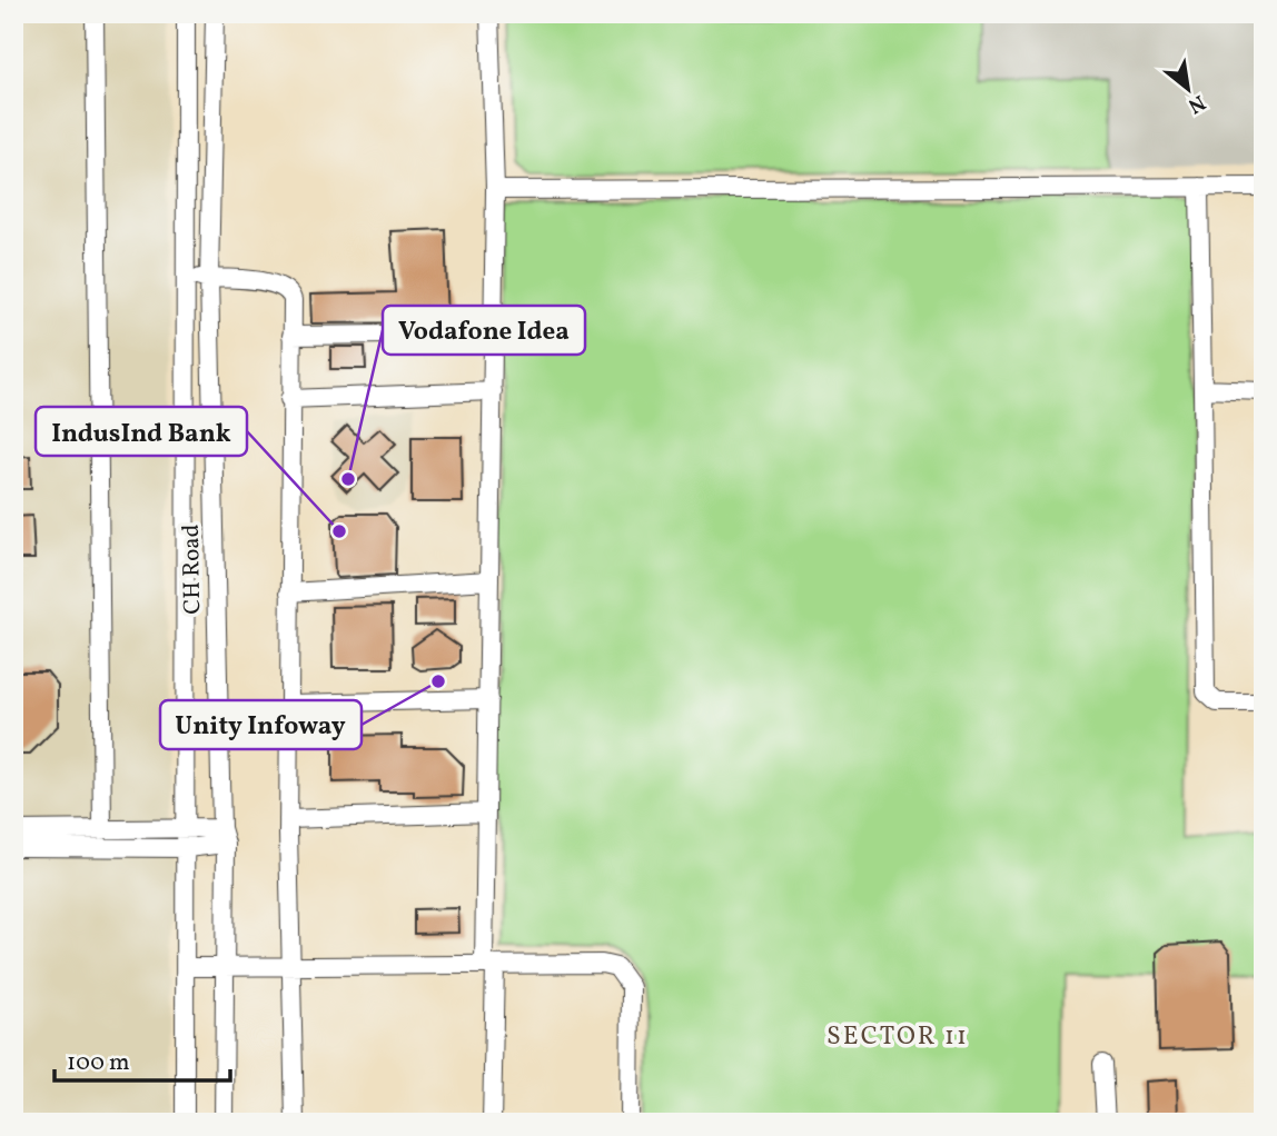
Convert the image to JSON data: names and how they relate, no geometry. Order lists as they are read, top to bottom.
{
  "streets": {
    "street": ["CH Road"]
  },
  "districts": ["SECTOR 11"],
  "places": ["Vodafone Idea", "IndusInd Bank", "Unity Infoway"],
  "scale_bar": "100 m",
  "north": "bottom right"
}
